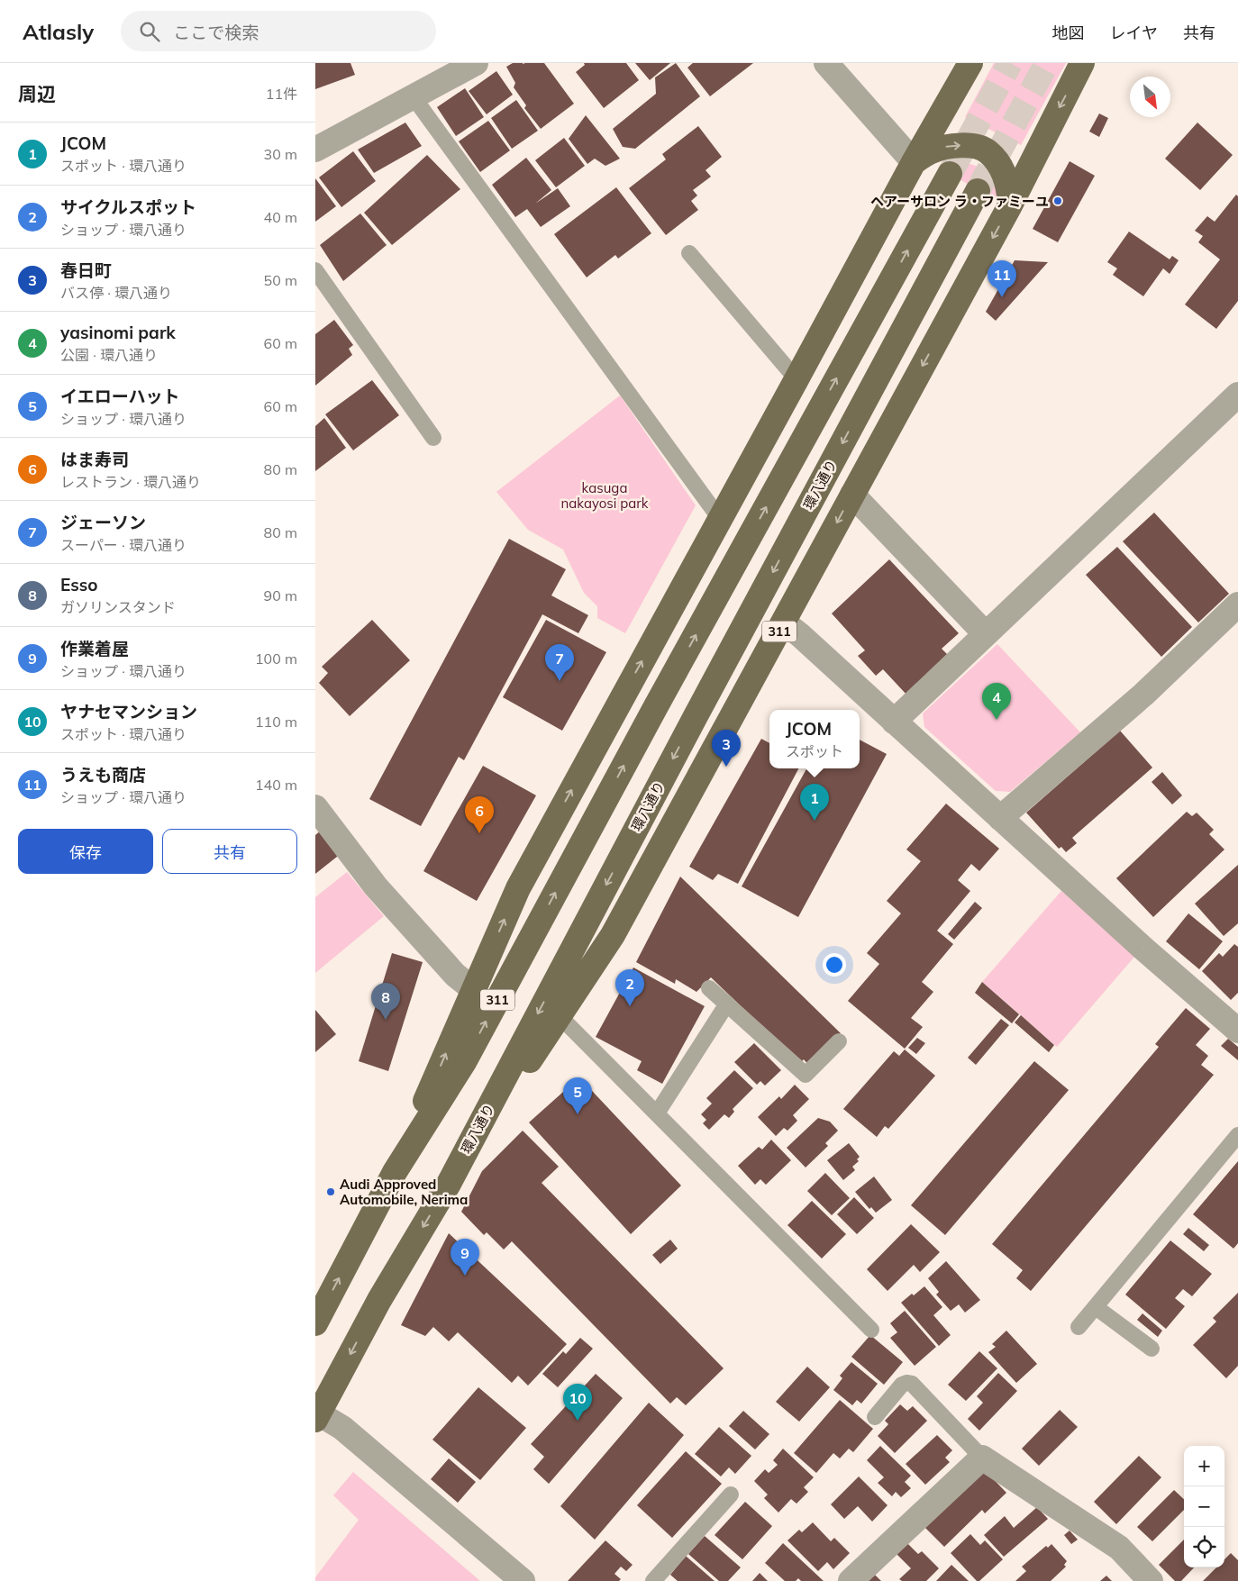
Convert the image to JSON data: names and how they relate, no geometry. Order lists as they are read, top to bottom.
{
  "streets": {
    "main road": ["環八通り", "311"]
  },
  "crossings": [
    ["環八通り", "311"]
  ],
  "parks": ["kasuga nakayosi park"],
  "places": ["ヘアーサロン ラ・ファミーユ", "Audi Approved Automobile, Nerima"],
  "north": "bottom right",
  "page": {
    "header": "Atlasly",
    "search": "ここで検索",
    "nav": ["地図", "レイヤ", "共有"],
    "heading": ["周辺", "11件"],
    "list": [
      {
        "mark": "1",
        "name": "JCOM",
        "note": "スポット · 環八通り",
        "value": "30 m"
      },
      {
        "mark": "2",
        "name": "サイクルスポット",
        "note": "ショップ · 環八通り",
        "value": "40 m"
      },
      {
        "mark": "3",
        "name": "春日町",
        "note": "バス停 · 環八通り",
        "value": "50 m"
      },
      {
        "mark": "4",
        "name": "yasinomi park",
        "note": "公園 · 環八通り",
        "value": "60 m"
      },
      {
        "mark": "5",
        "name": "イエローハット",
        "note": "ショップ · 環八通り",
        "value": "60 m"
      },
      {
        "mark": "6",
        "name": "はま寿司",
        "note": "レストラン · 環八通り",
        "value": "80 m"
      },
      {
        "mark": "7",
        "name": "ジェーソン",
        "note": "スーパー · 環八通り",
        "value": "80 m"
      },
      {
        "mark": "8",
        "name": "Esso",
        "note": "ガソリンスタンド",
        "value": "90 m"
      },
      {
        "mark": "9",
        "name": "作業着屋",
        "note": "ショップ · 環八通り",
        "value": "100 m"
      },
      {
        "mark": "10",
        "name": "ヤナセマンション",
        "note": "スポット · 環八通り",
        "value": "110 m"
      },
      {
        "mark": "11",
        "name": "うえも商店",
        "note": "ショップ · 環八通り",
        "value": "140 m"
      }
    ],
    "pins": [
      "11",
      "7",
      "4",
      "3",
      "1",
      "6",
      "2",
      "8",
      "5",
      "9",
      "10"
    ],
    "popup": ["JCOM", "スポット"],
    "buttons": ["保存", "共有"],
    "map_buttons": ["+", "−"]
  }
}
